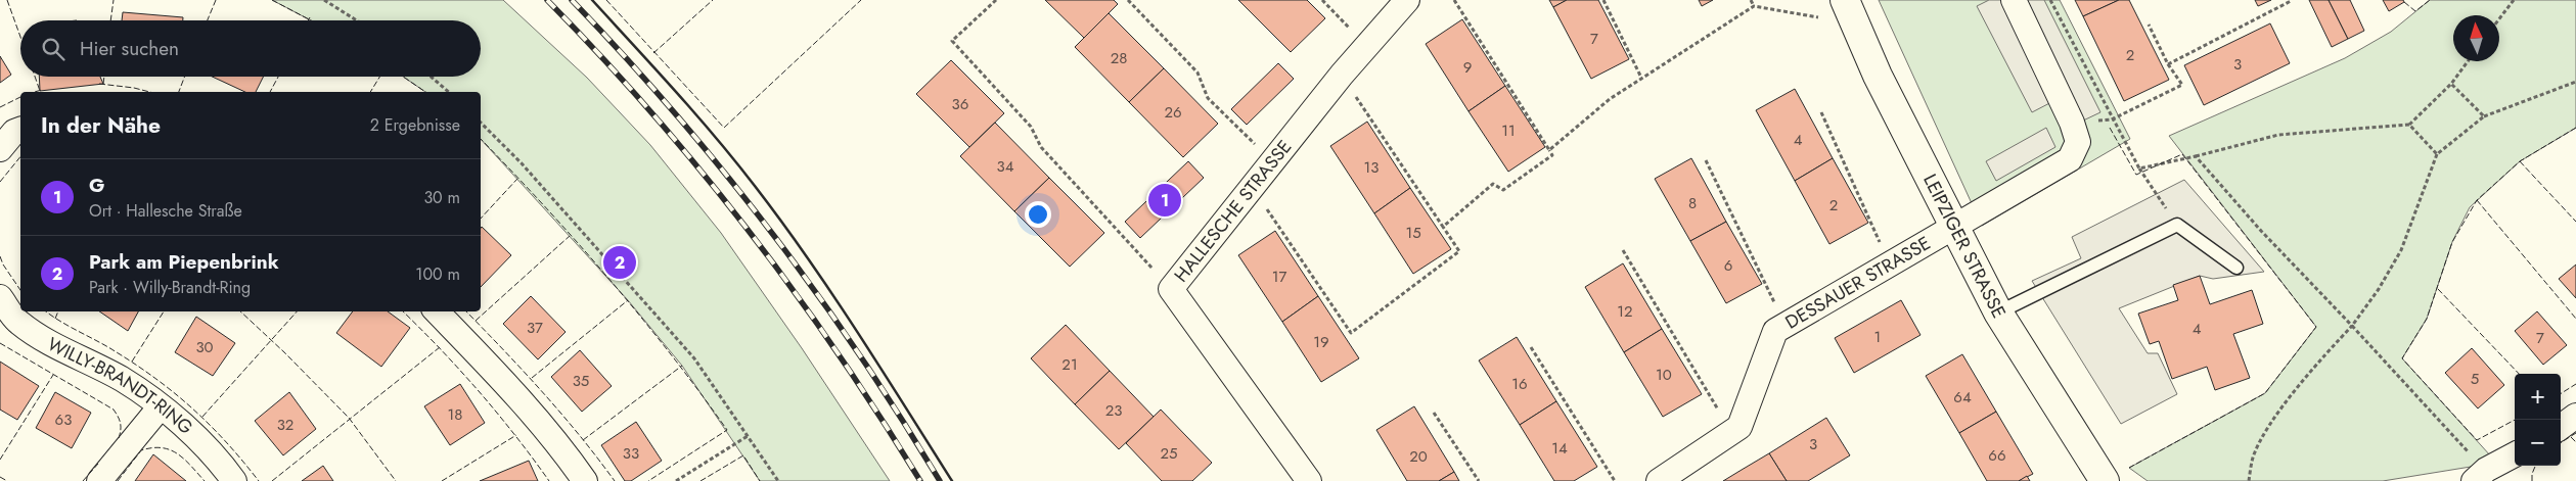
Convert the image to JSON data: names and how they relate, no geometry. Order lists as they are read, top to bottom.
{
  "streets": {
    "main road": ["LEIPZIGER STRASSE"],
    "street": ["HALLESCHE STRASSE", "DESSAUER STRASSE", "WILLY-BRANDT-RING"]
  },
  "crossings": [
    ["LEIPZIGER STRASSE", "DESSAUER STRASSE"]
  ],
  "house_numbers": [
    "7",
    "2",
    "28",
    "3",
    "9",
    "36",
    "26",
    "11",
    "4",
    "34",
    "13",
    "8",
    "2",
    "15",
    "6",
    "17",
    "12",
    "37",
    "4",
    "1",
    "7",
    "19",
    "30",
    "21",
    "10",
    "5",
    "35",
    "16",
    "64",
    "23",
    "18",
    "63",
    "32",
    "3",
    "14",
    "33",
    "25",
    "66",
    "20"
  ],
  "north": "top",
  "page": {
    "search": "Hier suchen",
    "heading": ["In der Nähe", "2 Ergebnisse"],
    "list": [
      {
        "mark": "1",
        "name": "G",
        "note": "Ort · Hallesche Straße",
        "value": "30 m"
      },
      {
        "mark": "2",
        "name": "Park am Piepenbrink",
        "note": "Park · Willy-Brandt-Ring",
        "value": "100 m"
      }
    ],
    "pins": ["1", "2"],
    "map_buttons": ["+", "−"]
  }
}
